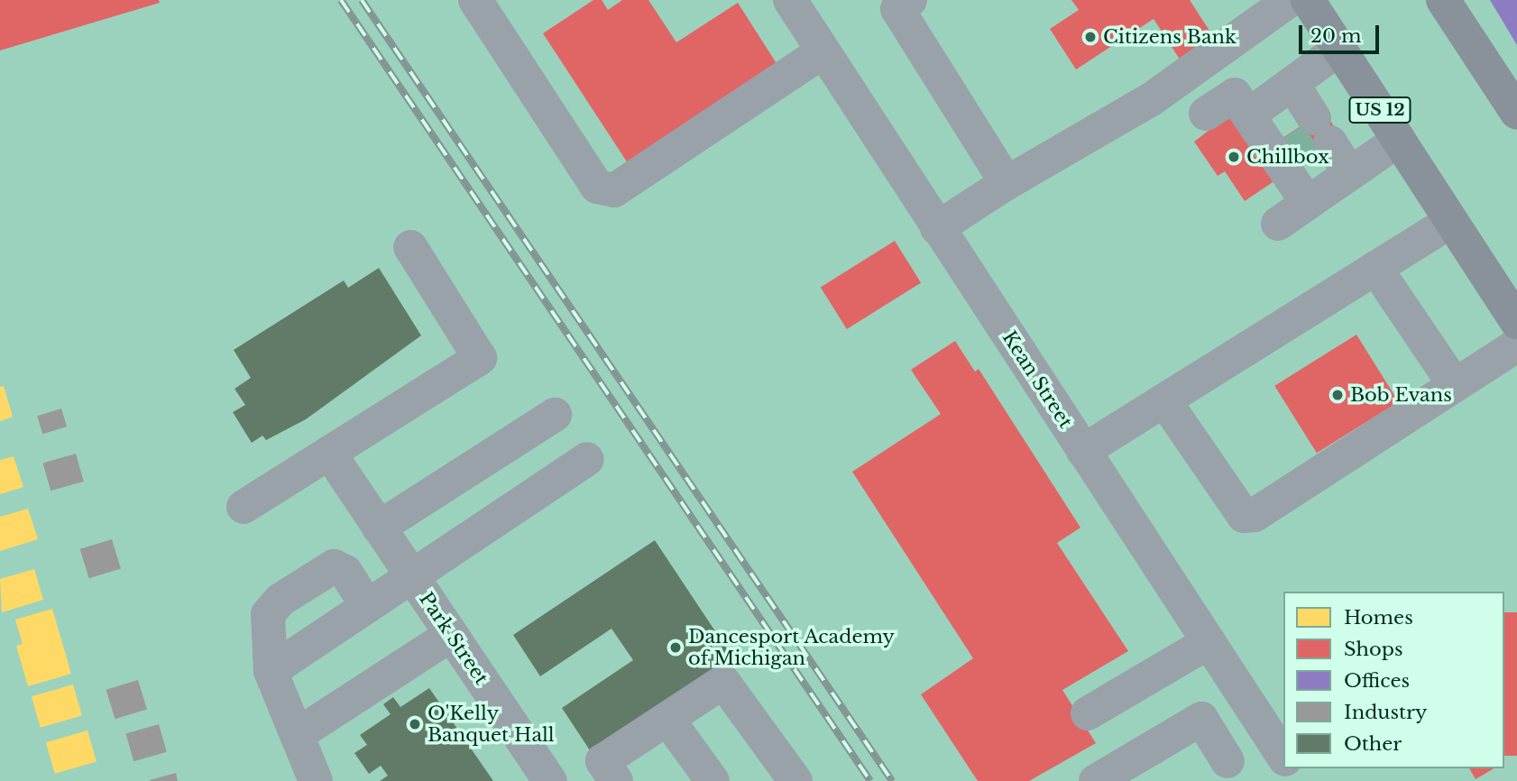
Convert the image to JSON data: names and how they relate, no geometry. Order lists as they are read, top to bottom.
{
  "streets": {
    "main road": ["US 12"],
    "street": ["Kean Street", "Park Street"]
  },
  "places": [
    "Citizens Bank",
    "Chillbox",
    "Bob Evans",
    "Dancesport Academy of Michigan",
    "O'Kelly Banquet Hall"
  ],
  "legend": [
    "Homes",
    "Shops",
    "Offices",
    "Industry",
    "Other"
  ],
  "scale_bar": "20 m"
}
